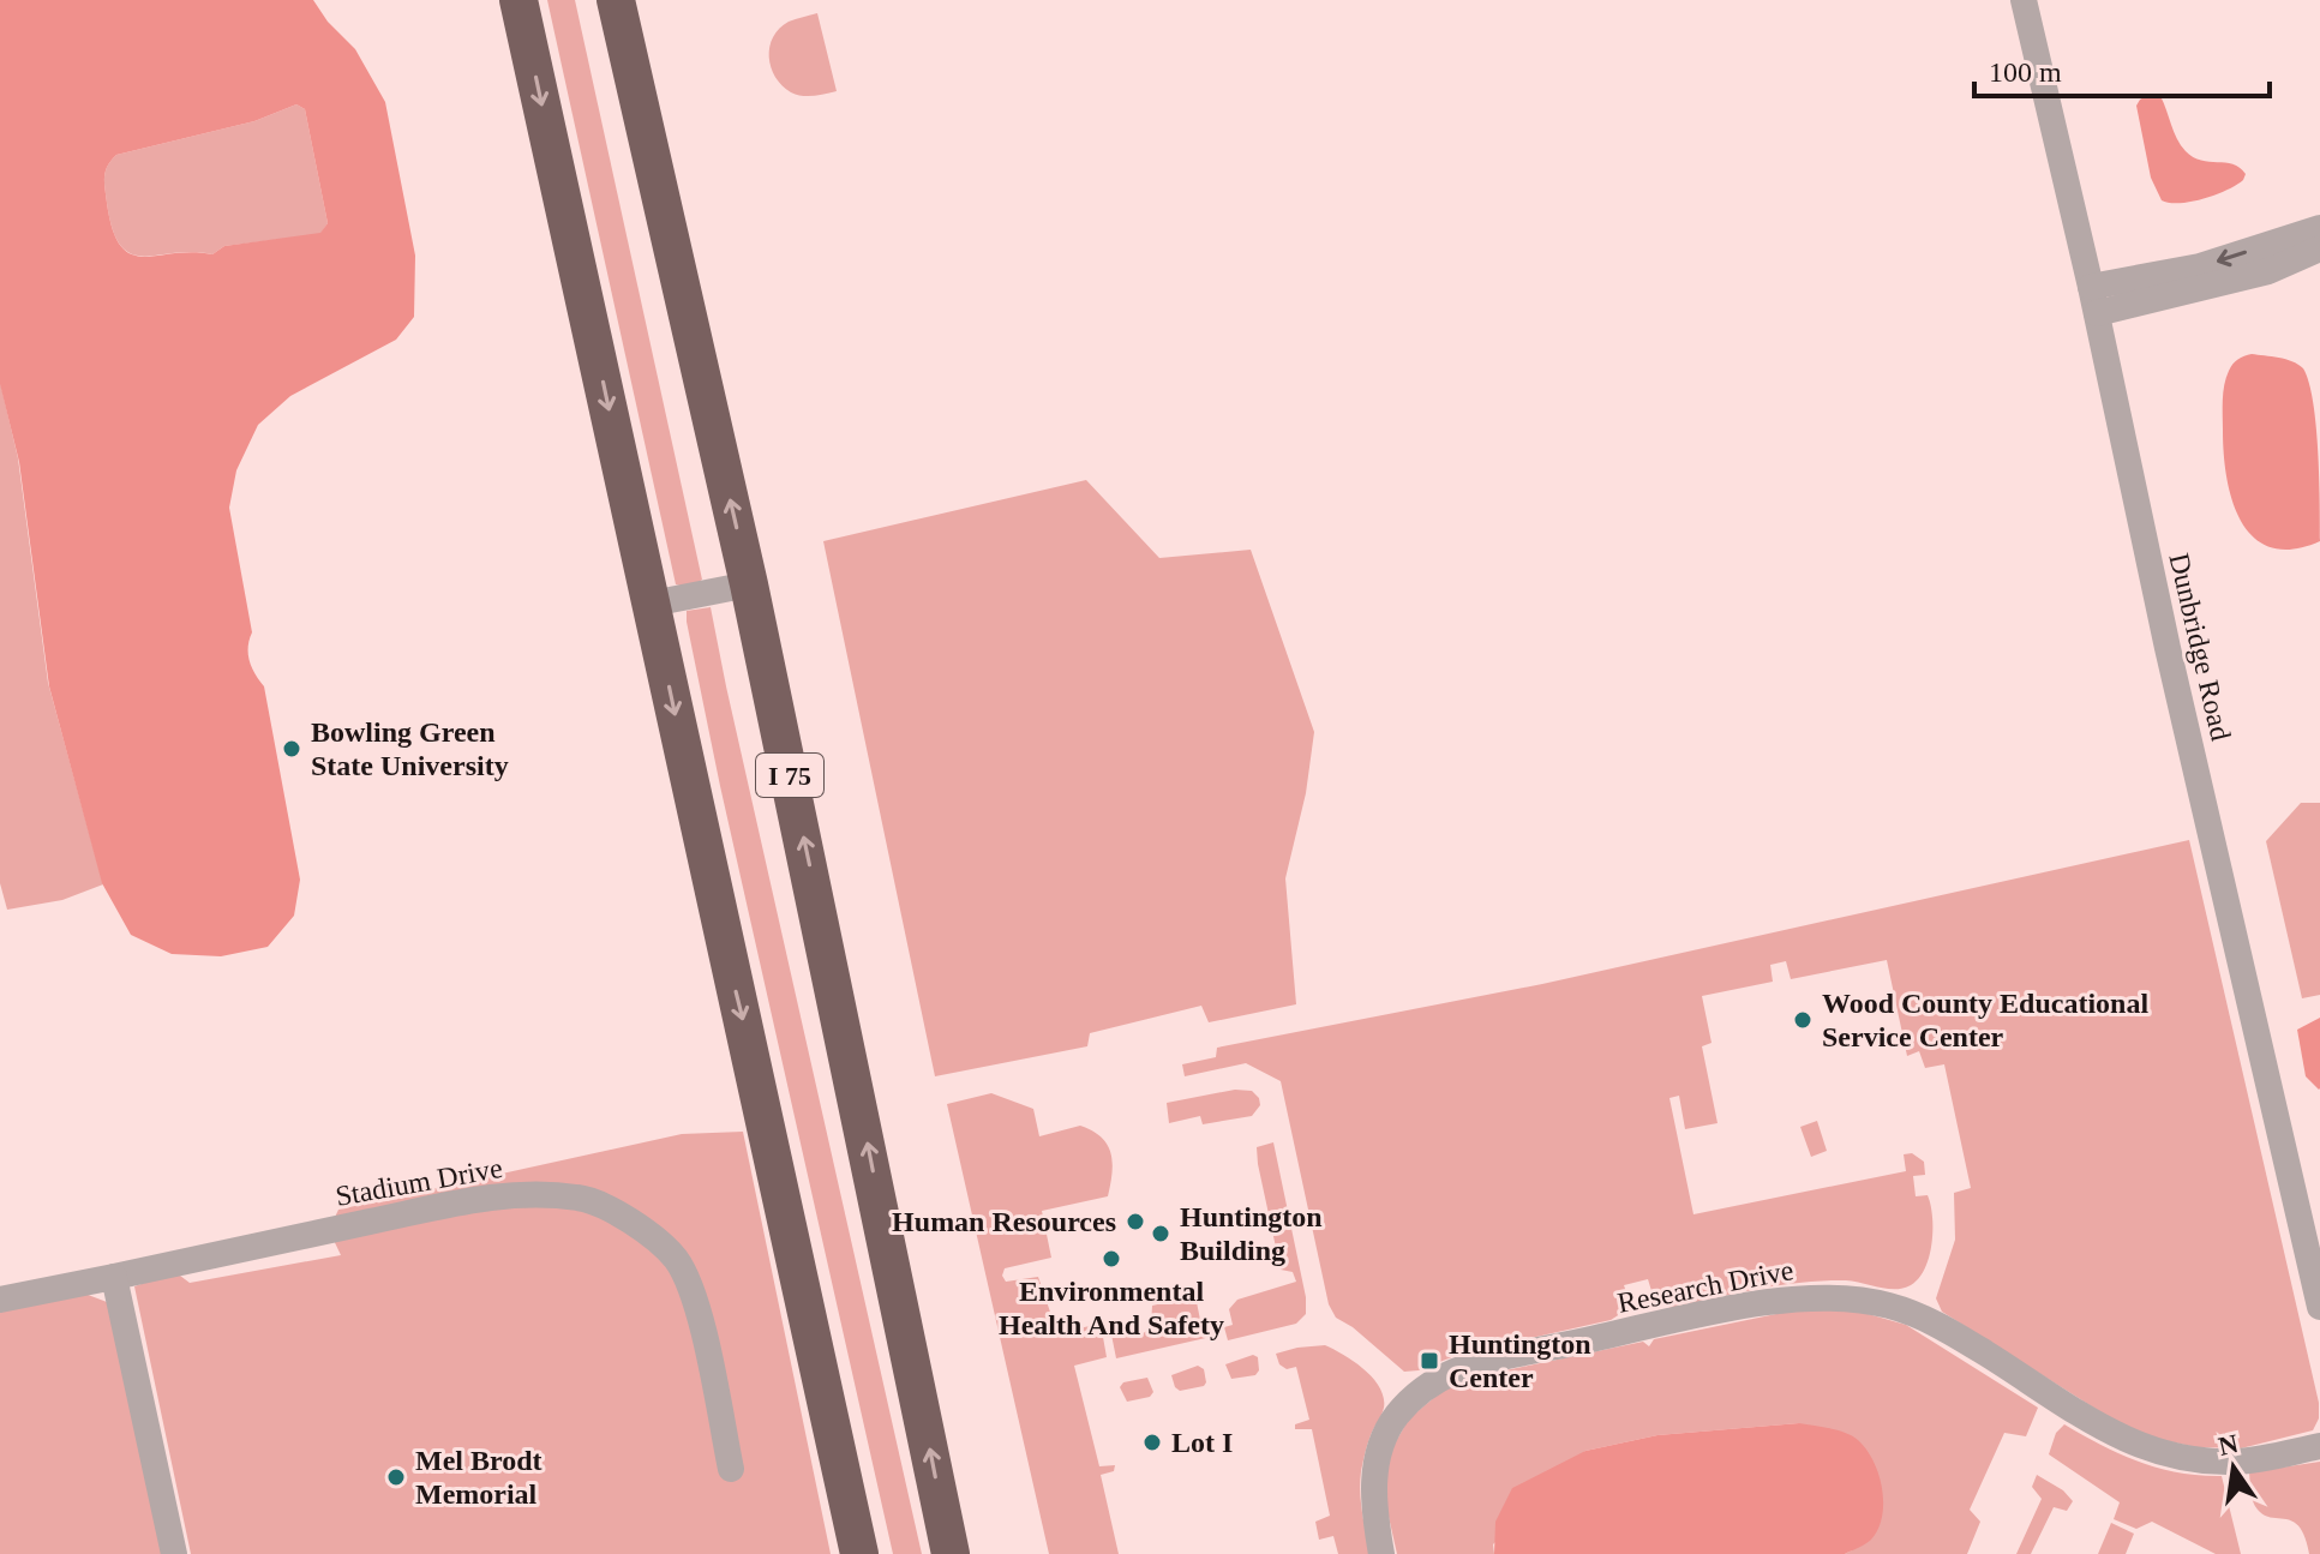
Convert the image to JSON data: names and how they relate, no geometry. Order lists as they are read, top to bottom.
{
  "streets": {
    "highway": ["I 75"],
    "street": ["Dunbridge Road", "Stadium Drive", "Research Drive"]
  },
  "places": {
    "other": [
      "Bowling Green State University",
      "Wood County Educational Service Center",
      "Human Resources",
      "Huntington Building",
      "Environmental Health And Safety",
      "Lot I",
      "Mel Brodt Memorial"
    ],
    "transit": ["Huntington Center"]
  },
  "scale_bar": "100 m",
  "north": "top"
}
